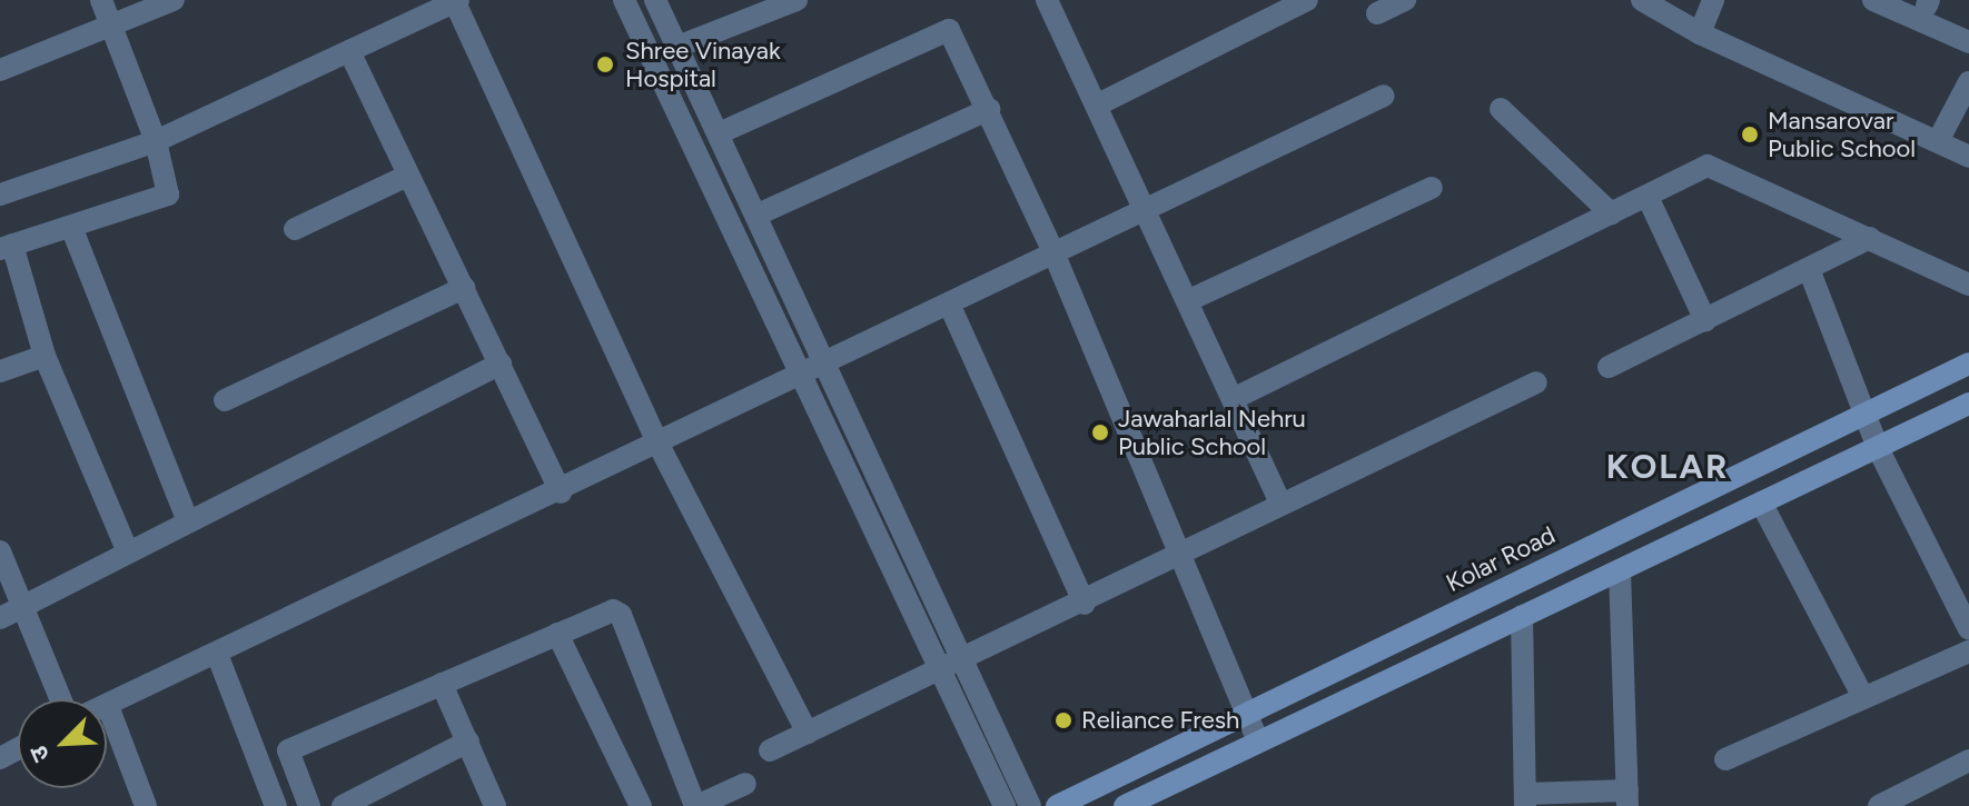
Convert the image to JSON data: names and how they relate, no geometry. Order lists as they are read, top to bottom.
{
  "streets": {
    "main road": ["Kolar Road"]
  },
  "districts": ["KOLAR"],
  "places": [
    "Shree Vinayak Hospital",
    "Mansarovar Public School",
    "Jawaharlal Nehru Public School",
    "Reliance Fresh"
  ],
  "north": "bottom left"
}
